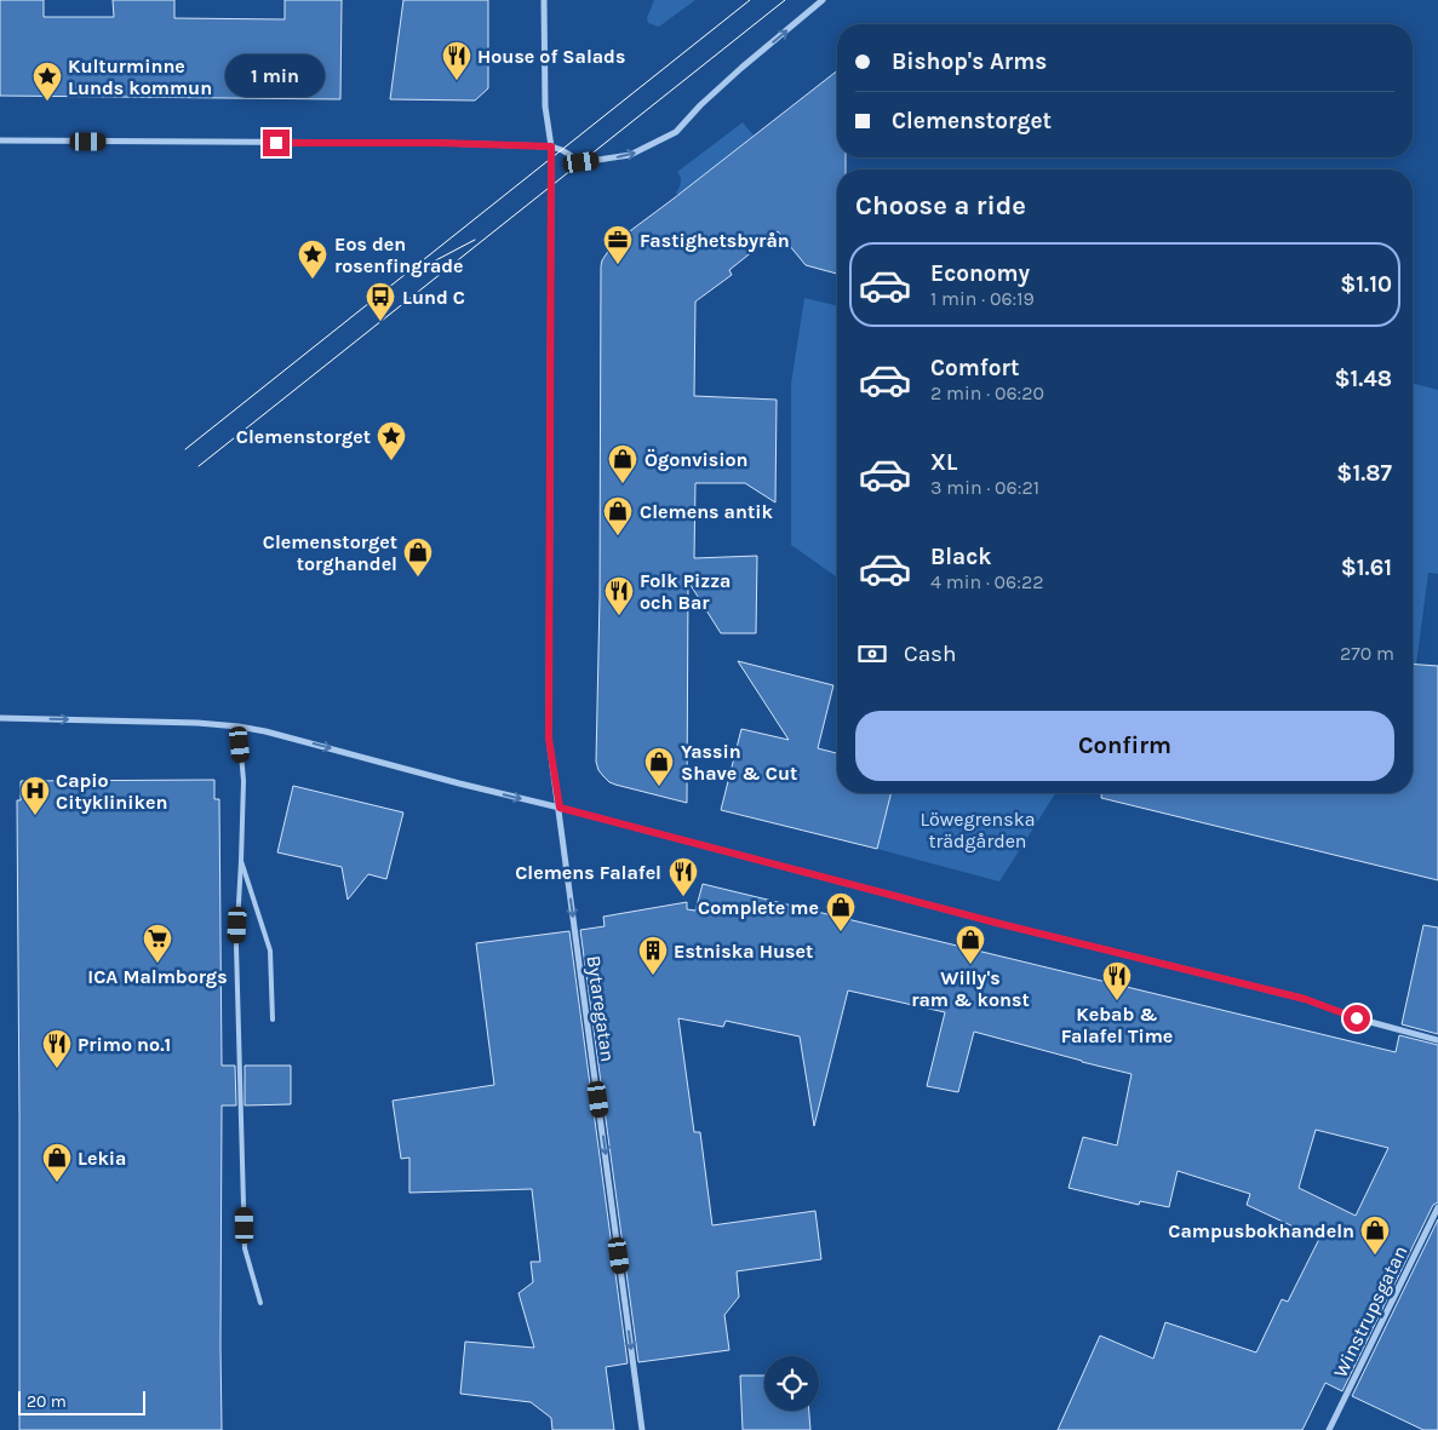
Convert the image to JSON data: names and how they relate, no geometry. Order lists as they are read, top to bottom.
{
  "streets": {
    "street": ["Bytaregatan", "Winstrupsgatan"]
  },
  "one_way": ["Bytaregatan"],
  "parks": ["Löwegrenska trädgården"],
  "places": {
    "restaurant": [
      "House of Salads",
      "Folk Pizza och Bar",
      "Clemens Falafel",
      "Kebab & Falafel Time",
      "Primo no.1"
    ],
    "place": ["Kulturminne Lunds kommun", "Eos den rosenfingrade", "Clemenstorget"],
    "office": ["Fastighetsbyrån"],
    "bus stop": ["Lund C"],
    "shop": [
      "Ögonvision",
      "Clemens antik",
      "Clemenstorget torghandel",
      "Yassin Shave & Cut",
      "Complete me",
      "Willy's ram & konst",
      "Lekia",
      "Campusbokhandeln"
    ],
    "hospital": ["Capio Citykliniken"],
    "supermarket": ["ICA Malmborgs"],
    "building": ["Estniska Huset"]
  },
  "scale_bar": "20 m",
  "page": {
    "banner": ["Bishop's Arms", "Clemenstorget"],
    "bubble": "1 min",
    "heading": "Choose a ride",
    "list": [
      {
        "name": "Economy",
        "note": "1 min · 06:19",
        "value": "$1.10"
      },
      {
        "name": "Comfort",
        "note": "2 min · 06:20",
        "value": "$1.48"
      },
      {
        "name": "XL",
        "note": "3 min · 06:21",
        "value": "$1.87"
      },
      {
        "name": "Black",
        "note": "4 min · 06:22",
        "value": "$1.61"
      }
    ],
    "pay": ["Cash", "270 m"],
    "buttons": "Confirm",
    "scale": "20 m"
  }
}
